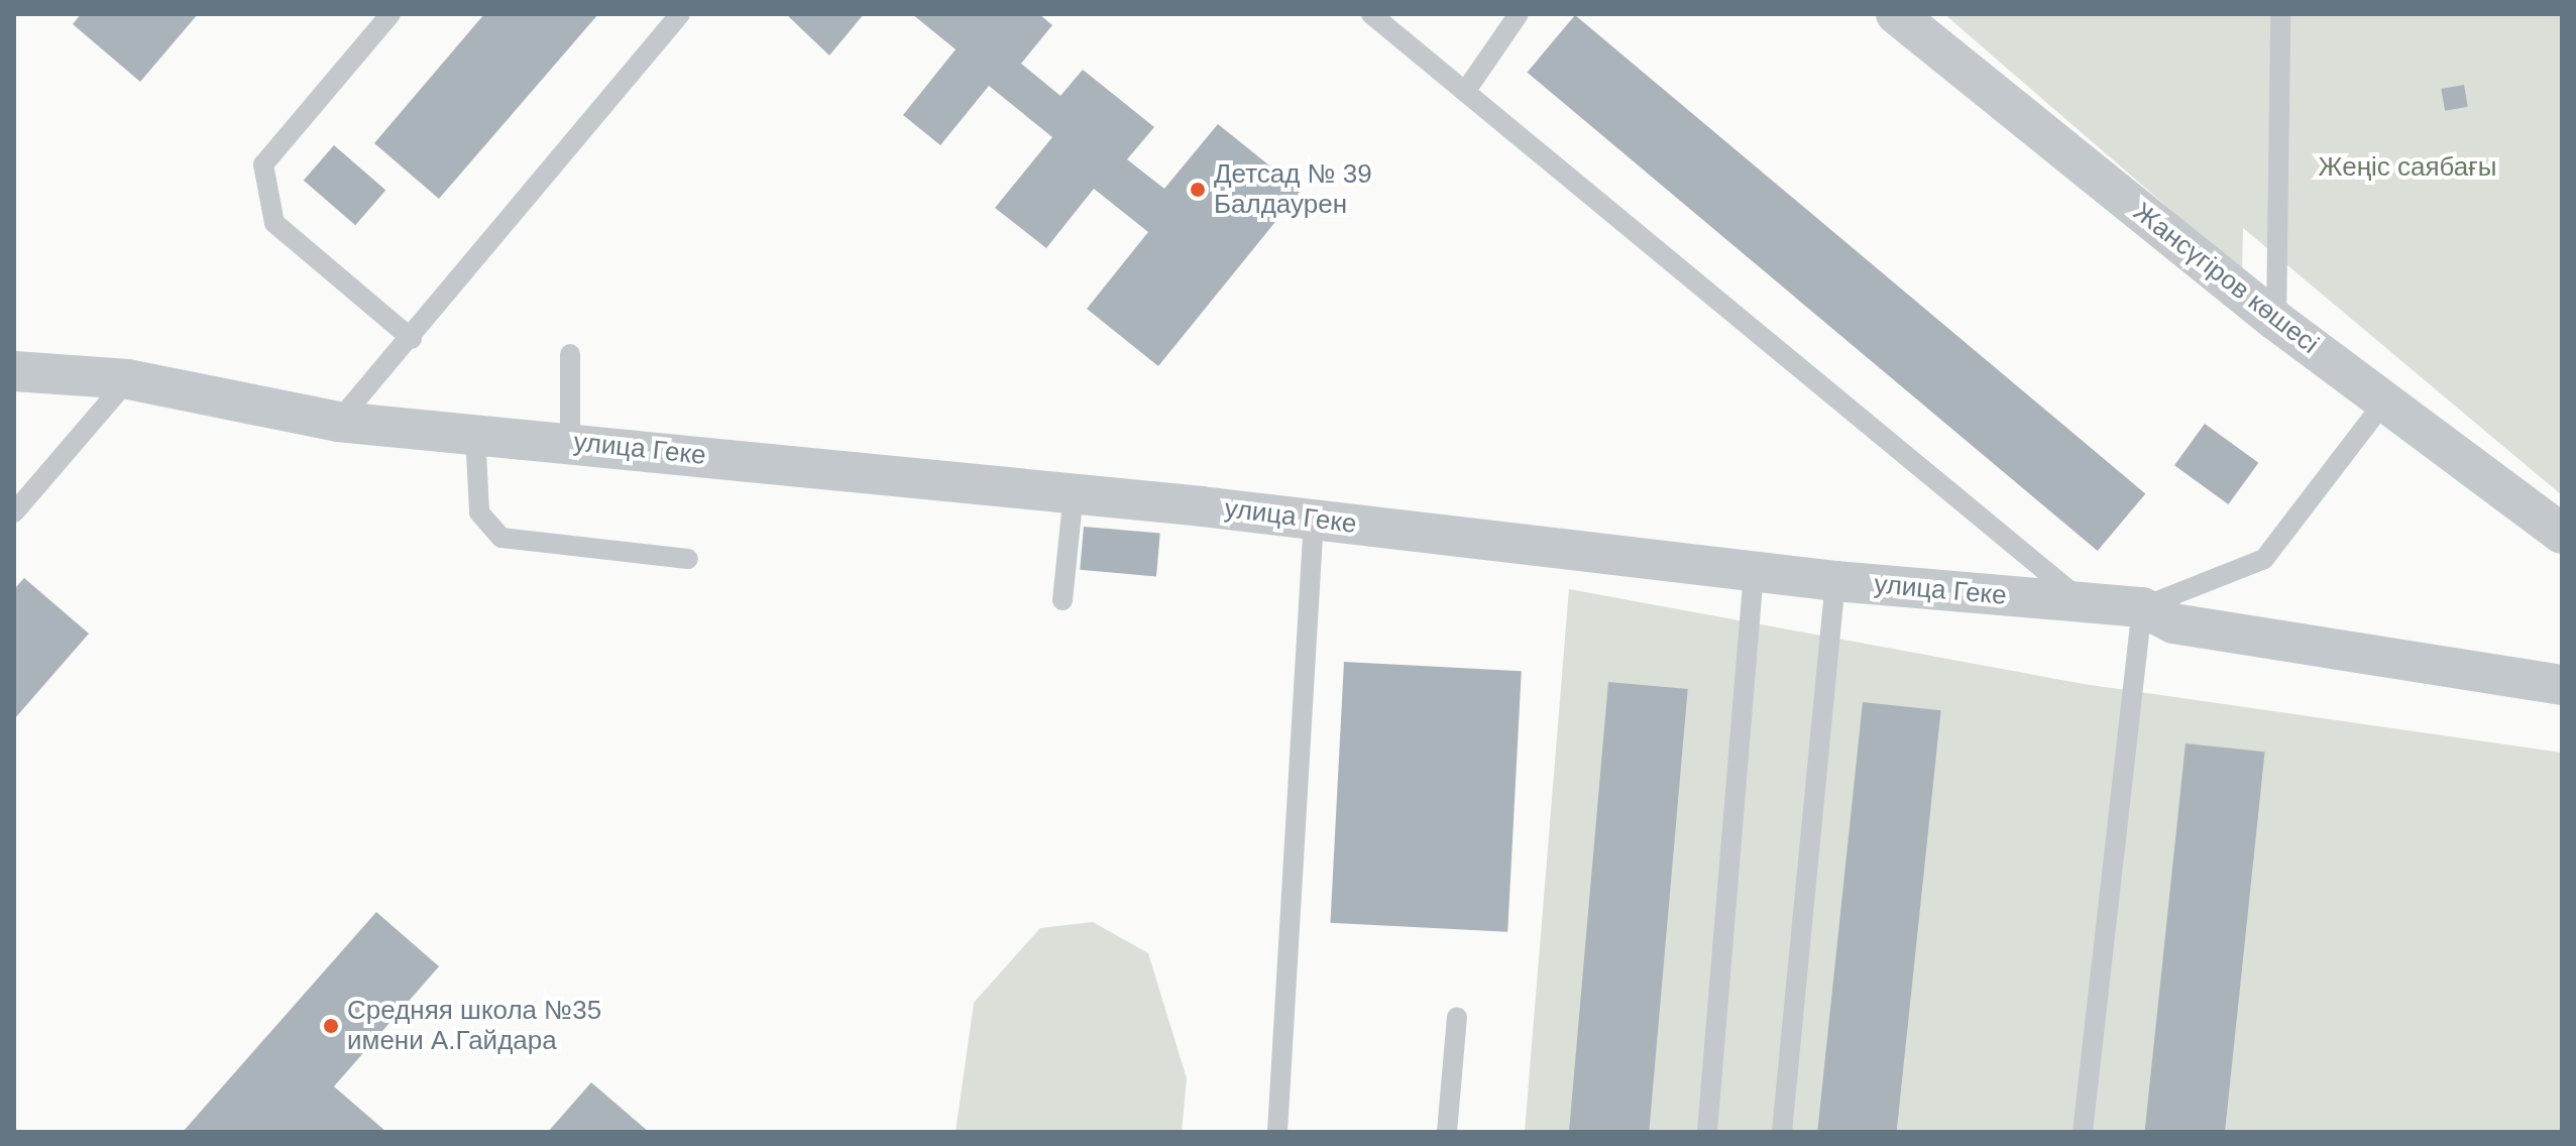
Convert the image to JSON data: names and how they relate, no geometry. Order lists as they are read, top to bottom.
{
  "streets": {
    "street": ["Жансүгіров көшесі", "улица Геке"]
  },
  "parks": ["Жеңіс саябағы"],
  "places": ["Детсад № 39 Балдаурен", "Средняя школа №35 имени А.Гайдара"]
}
